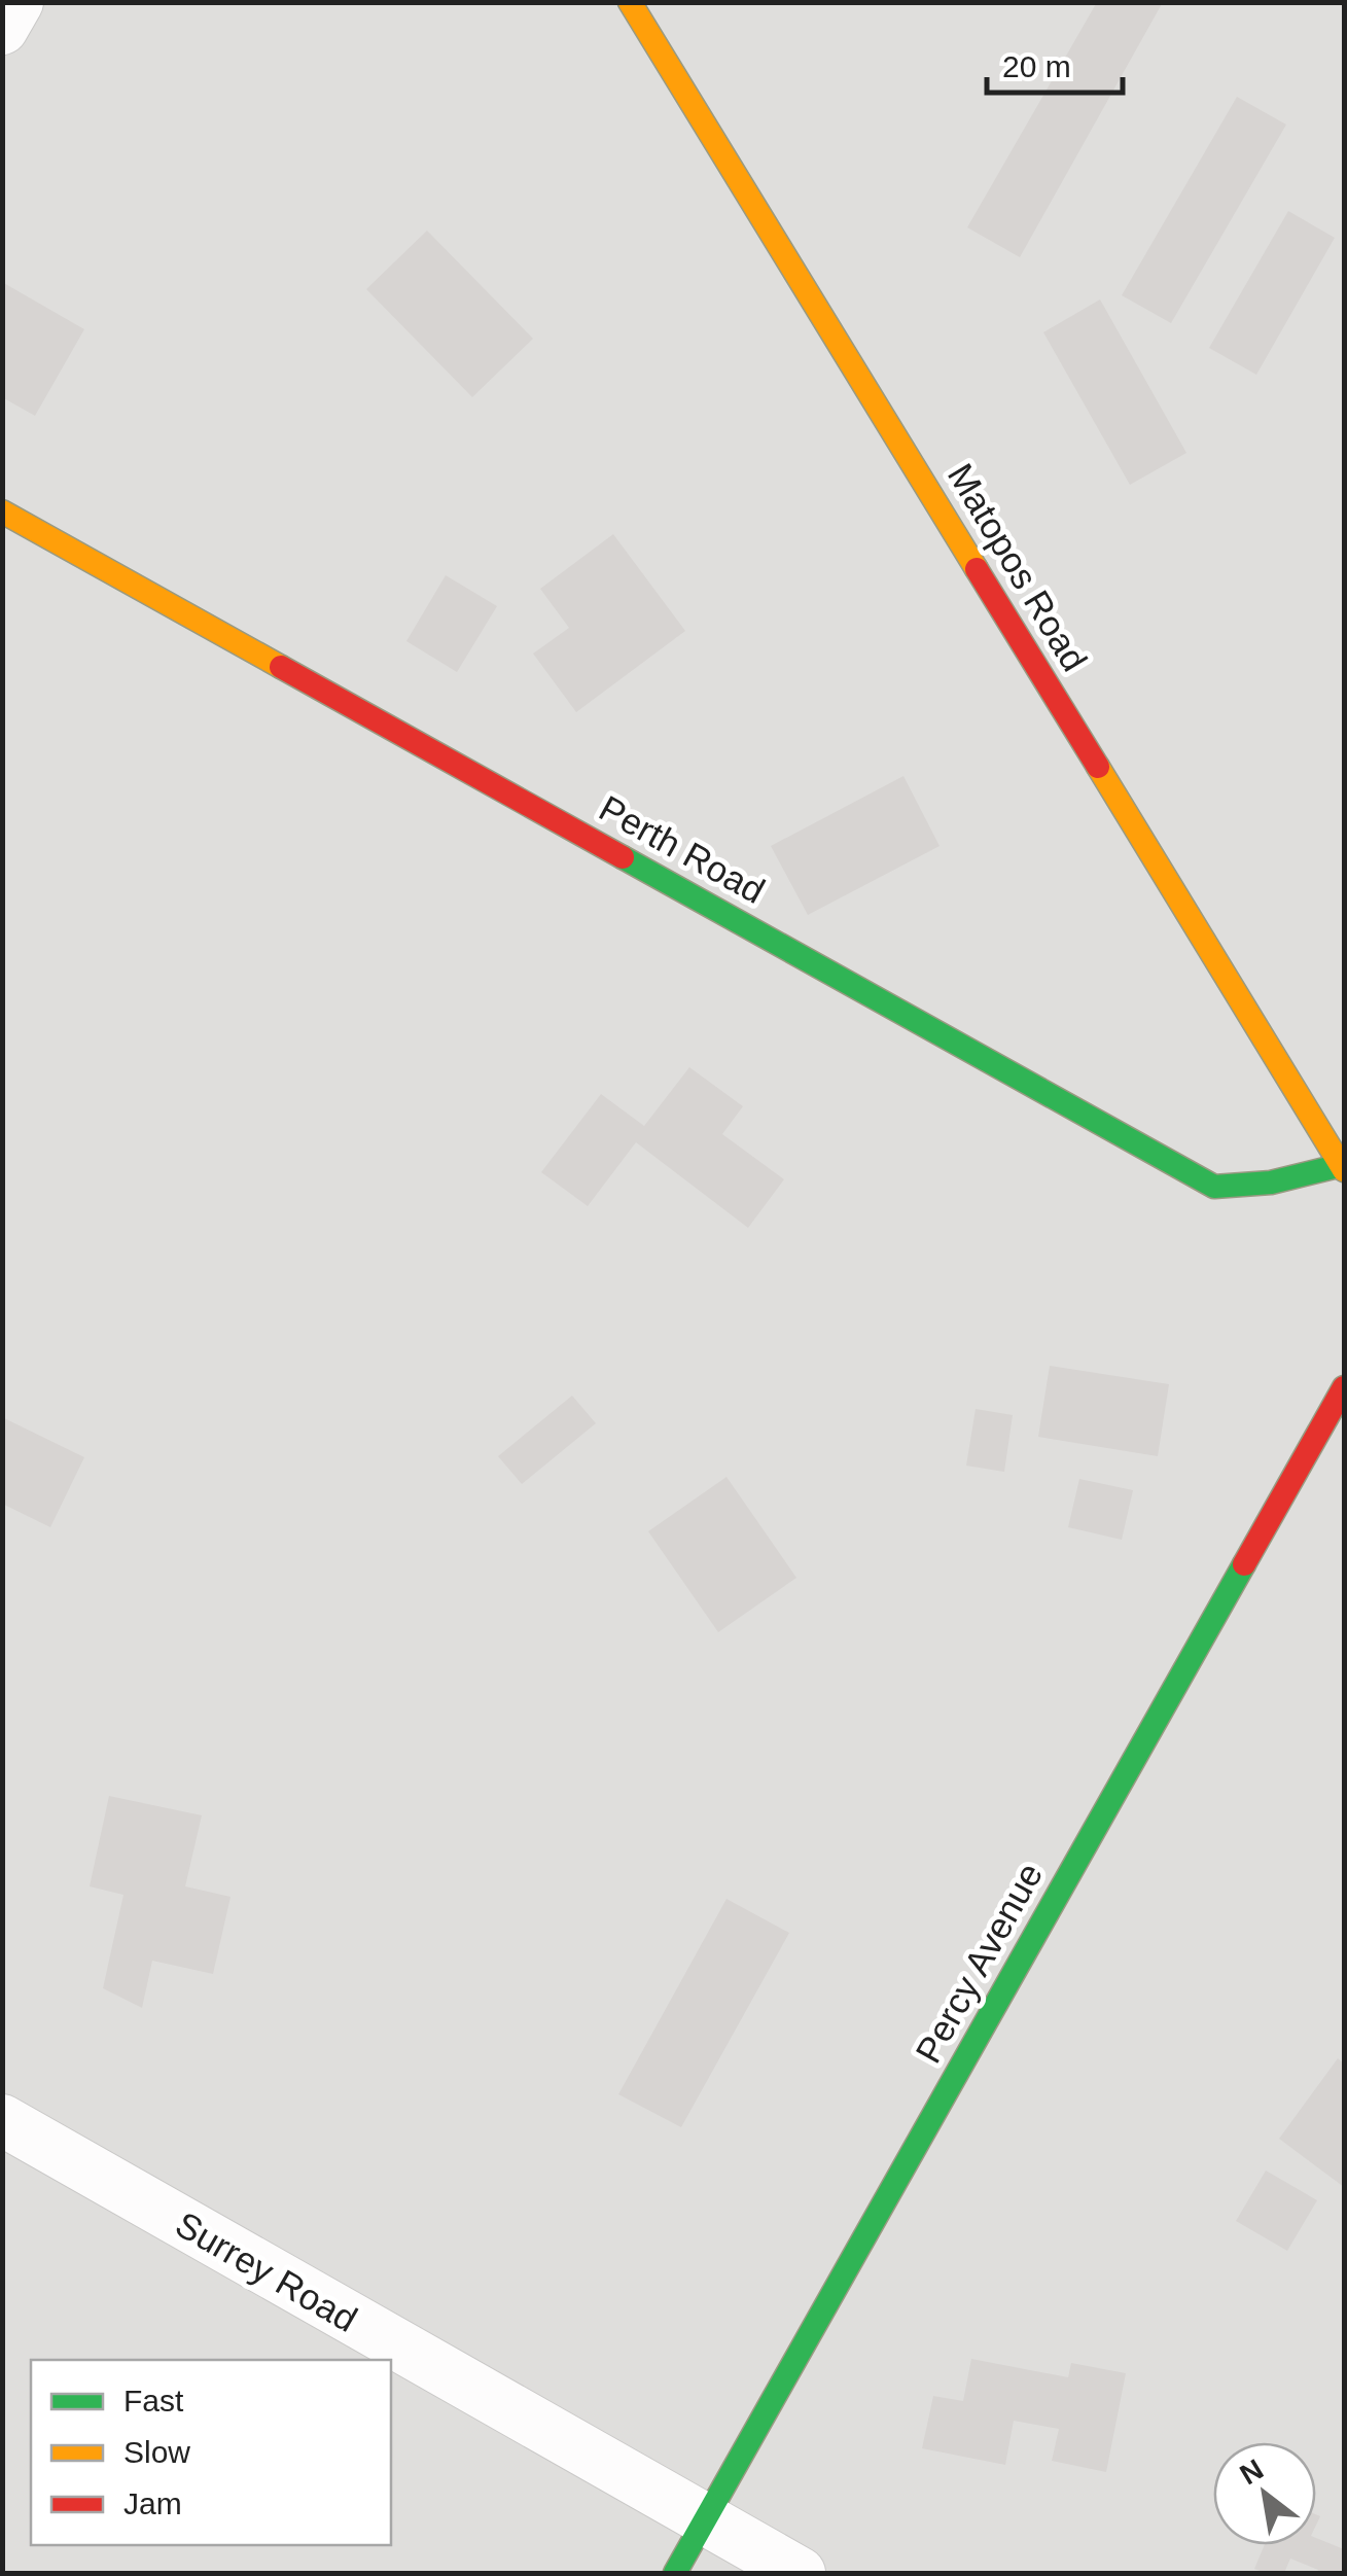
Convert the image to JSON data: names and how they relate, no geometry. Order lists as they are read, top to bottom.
{
  "streets": {
    "street": [
      "Matopos Road",
      "Perth Road",
      "Percy Avenue",
      "Surrey Road"
    ]
  },
  "crossings": [
    ["Matopos Road", "Perth Road"],
    ["Percy Avenue", "Surrey Road"]
  ],
  "legend": ["Fast", "Slow", "Jam"],
  "scale_bar": "20 m",
  "north": "top left"
}
